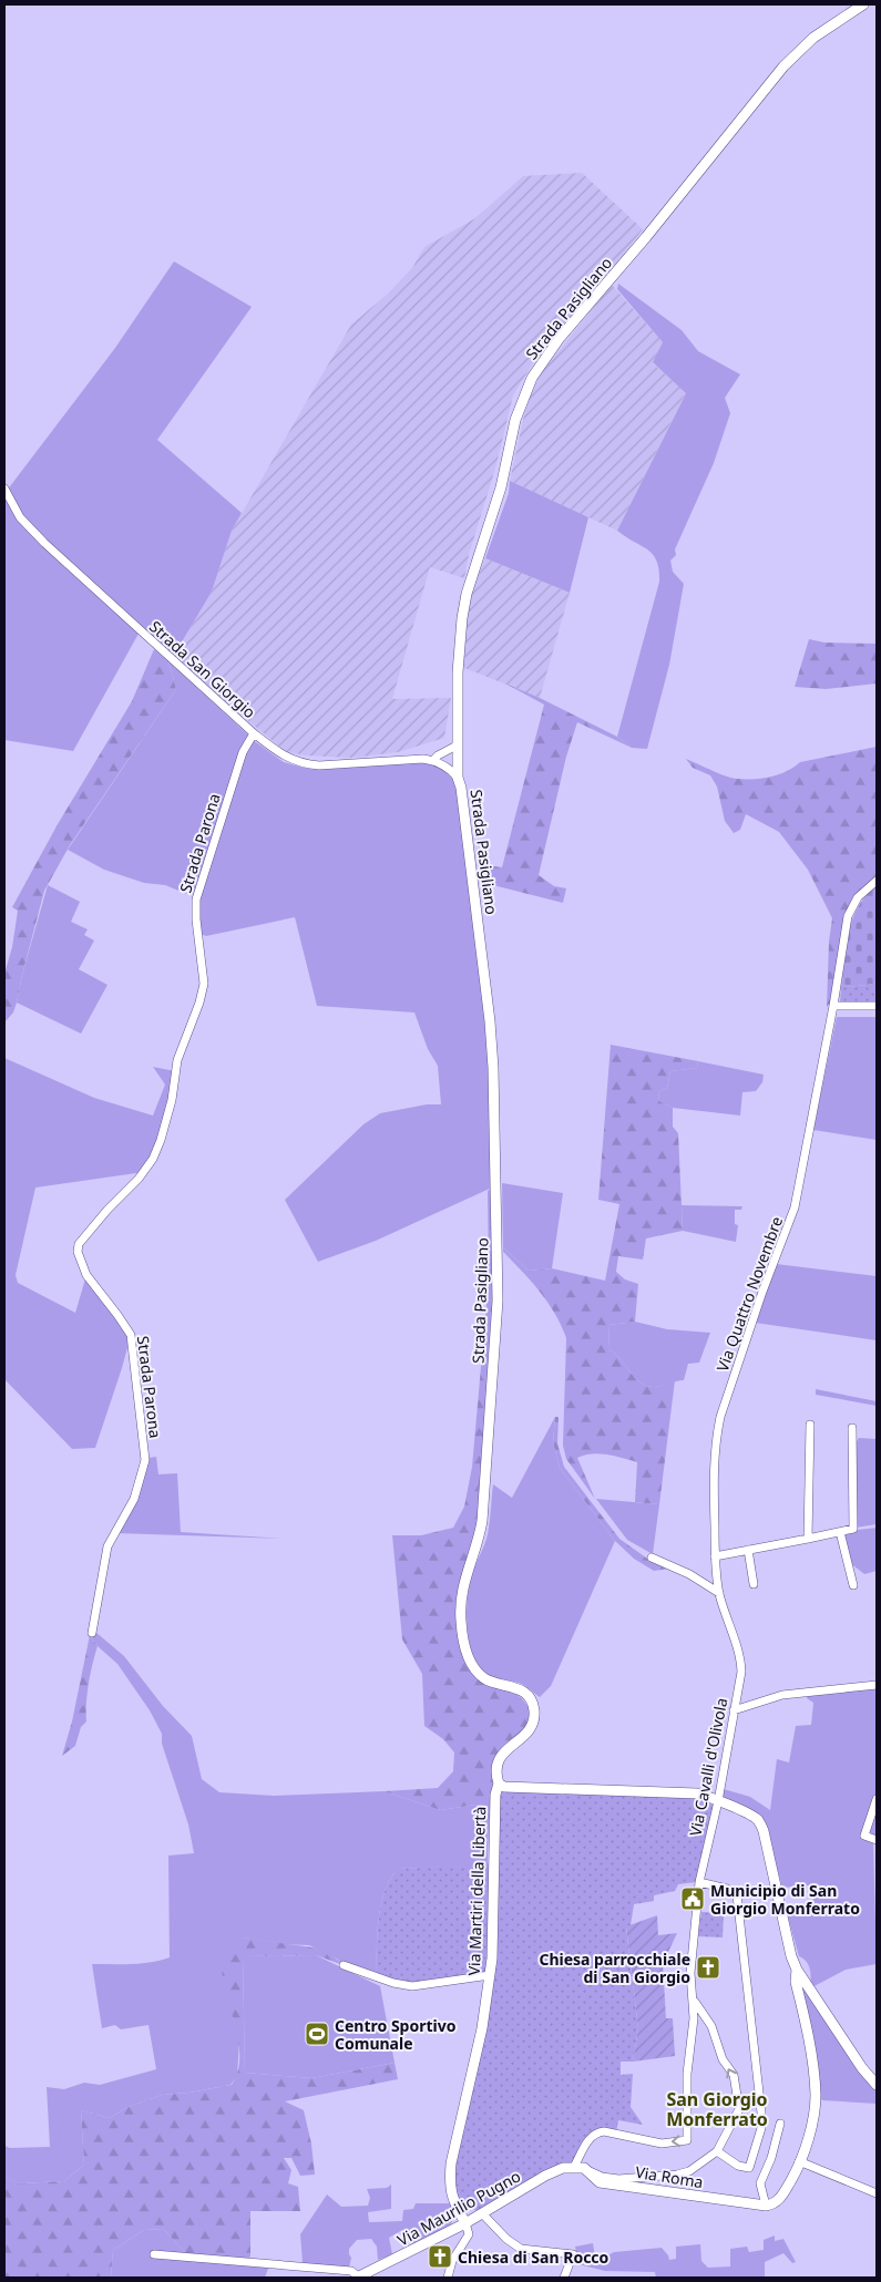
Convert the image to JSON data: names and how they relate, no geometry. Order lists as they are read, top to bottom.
{
  "streets": {
    "street": [
      "Strada Pasigliano",
      "Strada San Giorgio",
      "Strada Parona",
      "Via Quattro Novembre",
      "Via Cavalli d'Olivola",
      "Via Martiri della Libertà",
      "Via Roma",
      "Via Maurilio Pugno"
    ]
  },
  "crossings": [
    ["Strada Pasigliano", "Via Martiri della Libertà"],
    ["Strada San Giorgio", "Strada Parona"],
    ["Via Quattro Novembre", "Via Cavalli d'Olivola"],
    ["Via Martiri della Libertà", "Via Maurilio Pugno"],
    ["Via Roma", "Via Maurilio Pugno"]
  ],
  "districts": ["San Giorgio Monferrato"],
  "places": {
    "public building": ["Municipio di San Giorgio Monferrato"],
    "church": ["Chiesa parrocchiale di San Giorgio", "Chiesa di San Rocco"],
    "sports": ["Centro Sportivo Comunale"]
  }
}
